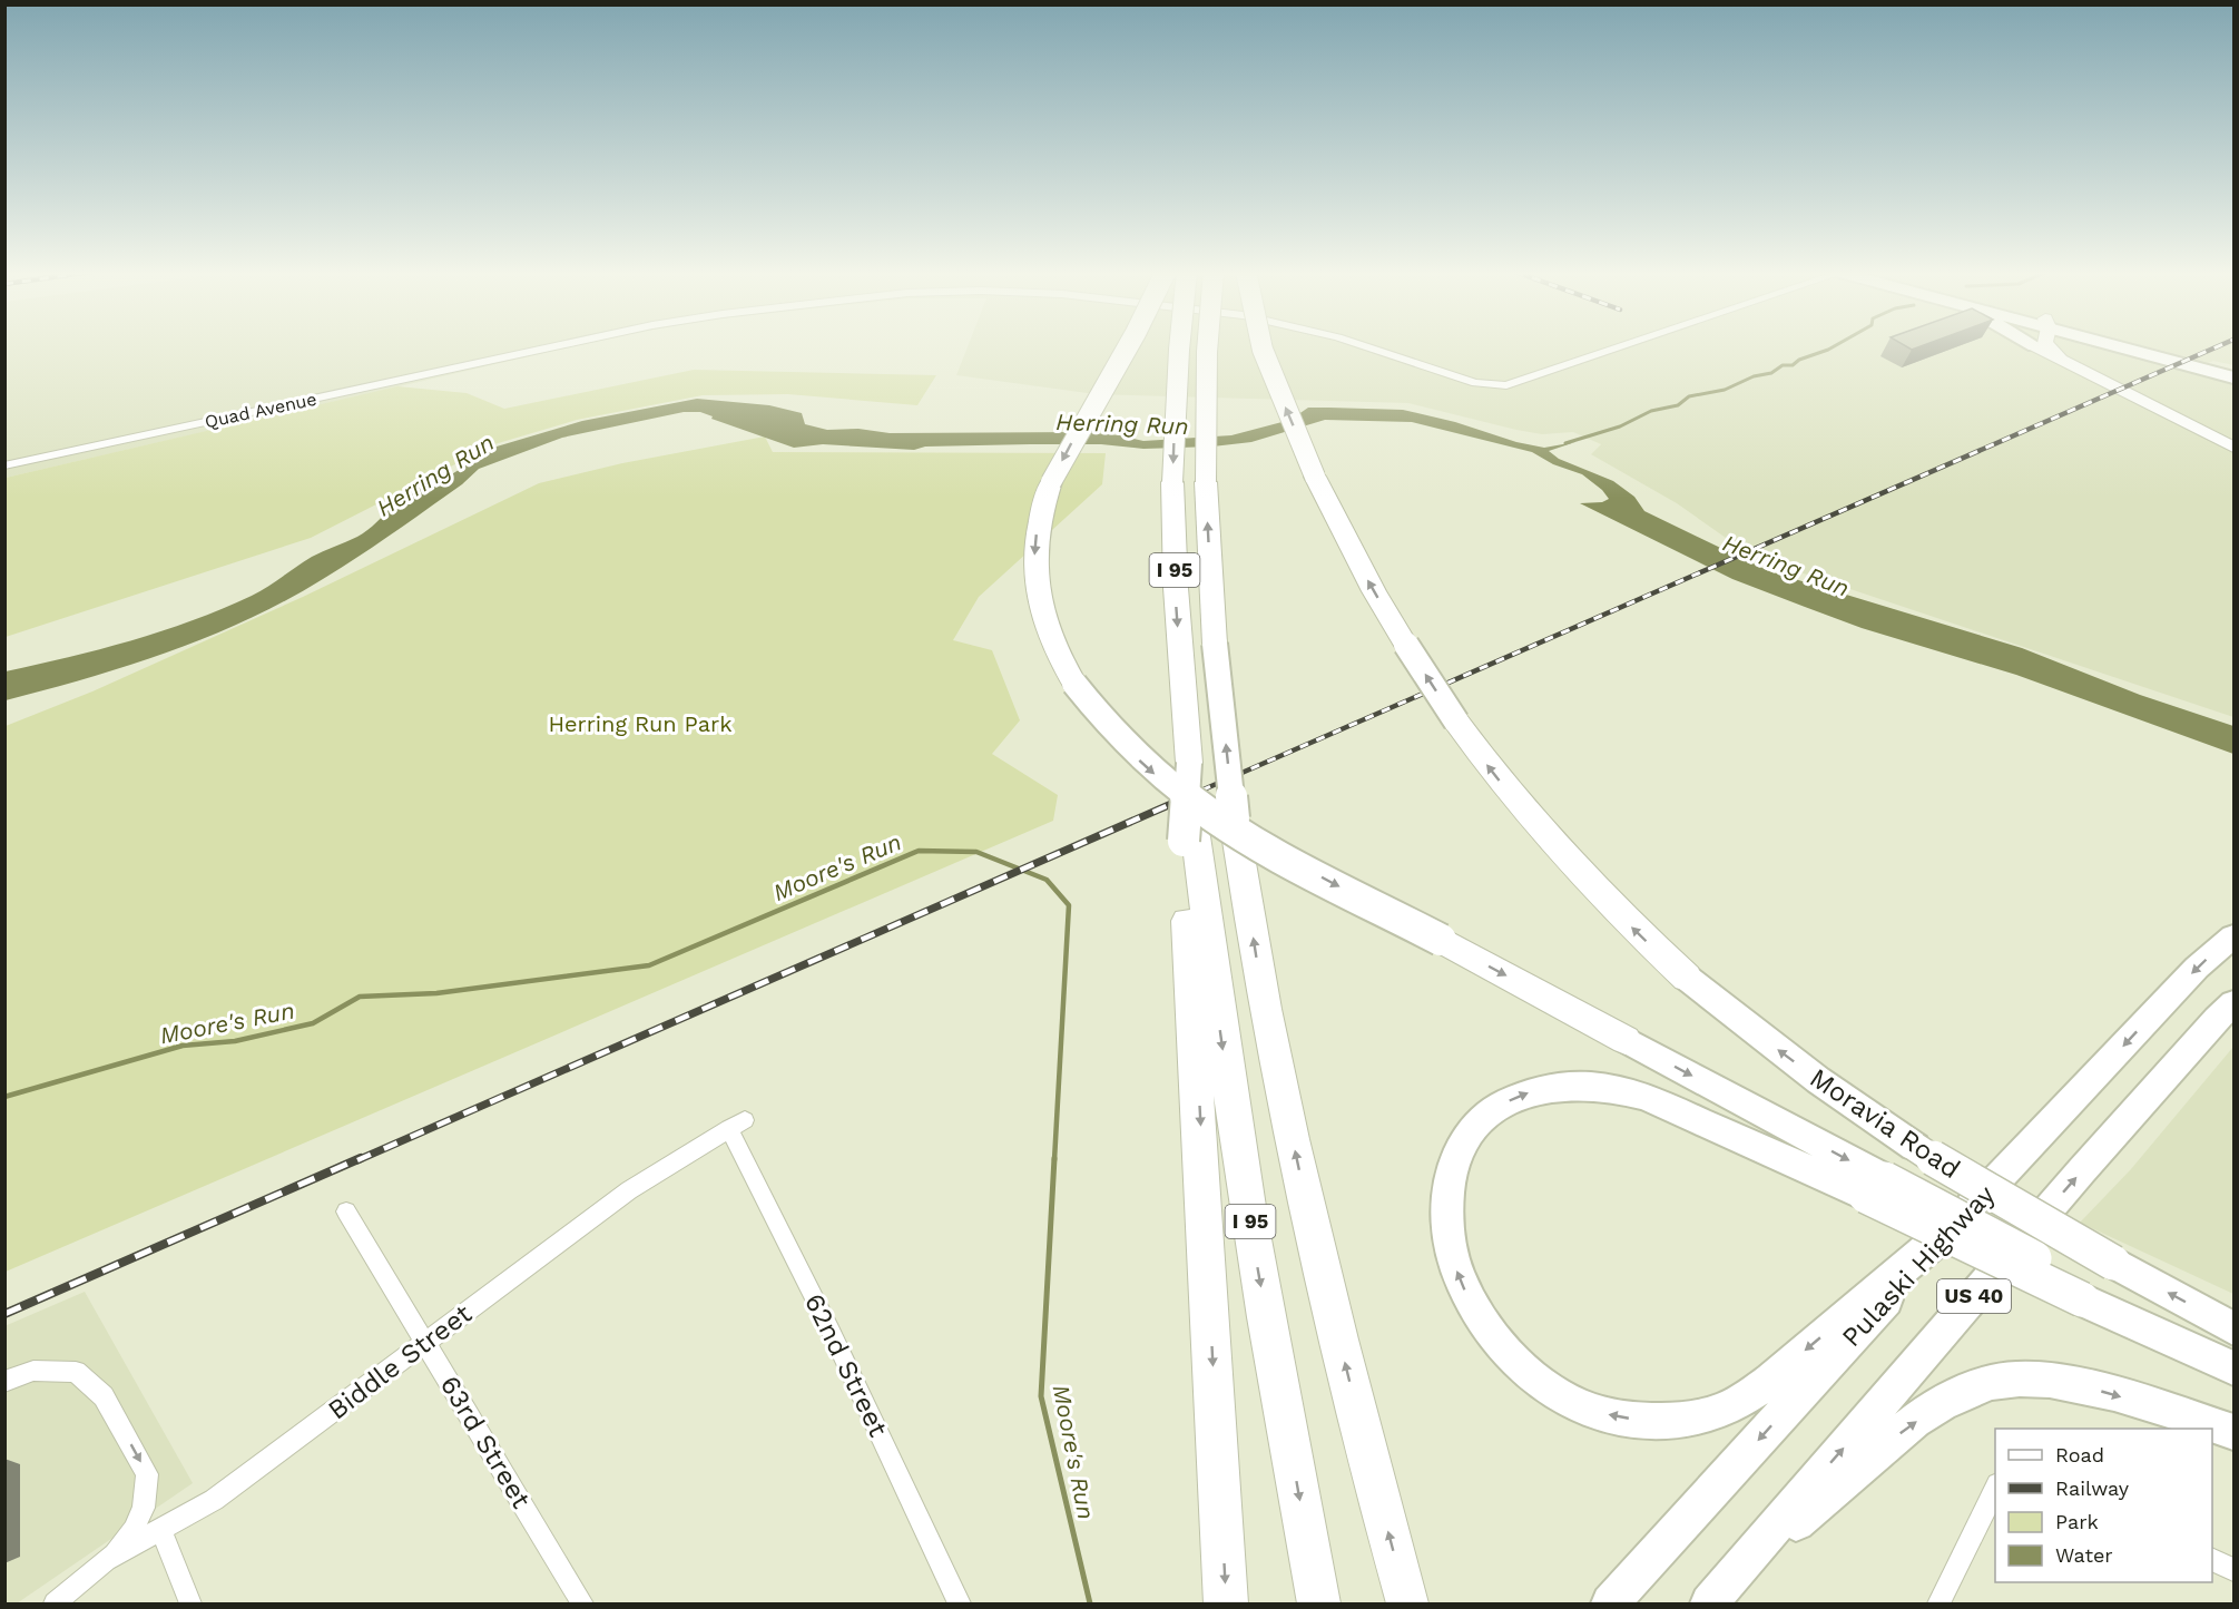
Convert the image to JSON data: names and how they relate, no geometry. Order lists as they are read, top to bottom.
{
  "streets": {
    "highway": ["I 95"],
    "main road": ["Moravia Road", "Pulaski Highway", "US 40"],
    "street": [
      "Quad Avenue",
      "Biddle Street",
      "62nd Street",
      "63rd Street"
    ]
  },
  "crossings": [
    ["Biddle Street", "62nd Street"],
    ["Biddle Street", "63rd Street"]
  ],
  "water": ["Herring Run", "Moore's Run"],
  "parks": ["Herring Run Park"],
  "legend": [
    "Road",
    "Railway",
    "Park",
    "Water"
  ]
}
